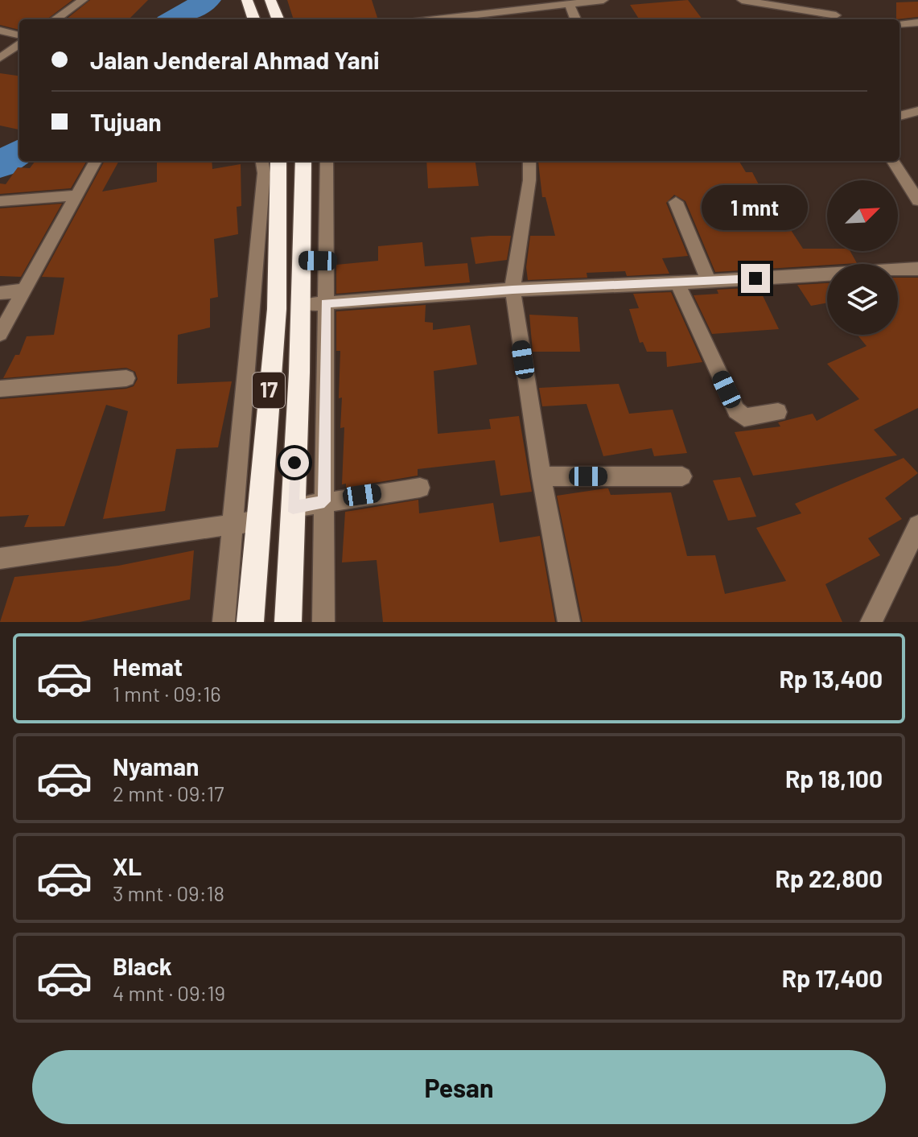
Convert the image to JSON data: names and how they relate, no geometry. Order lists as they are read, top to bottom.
{
  "streets": {
    "highway": ["17"]
  },
  "north": "top right",
  "page": {
    "banner": ["Jalan Jenderal Ahmad Yani", "Tujuan"],
    "bubble": "1 mnt",
    "list": [
      {
        "name": "Hemat",
        "note": "1 mnt · 09:16",
        "value": "Rp 13,400"
      },
      {
        "name": "Nyaman",
        "note": "2 mnt · 09:17",
        "value": "Rp 18,100"
      },
      {
        "name": "XL",
        "note": "3 mnt · 09:18",
        "value": "Rp 22,800"
      },
      {
        "name": "Black",
        "note": "4 mnt · 09:19",
        "value": "Rp 17,400"
      }
    ],
    "buttons": "Pesan"
  }
}
